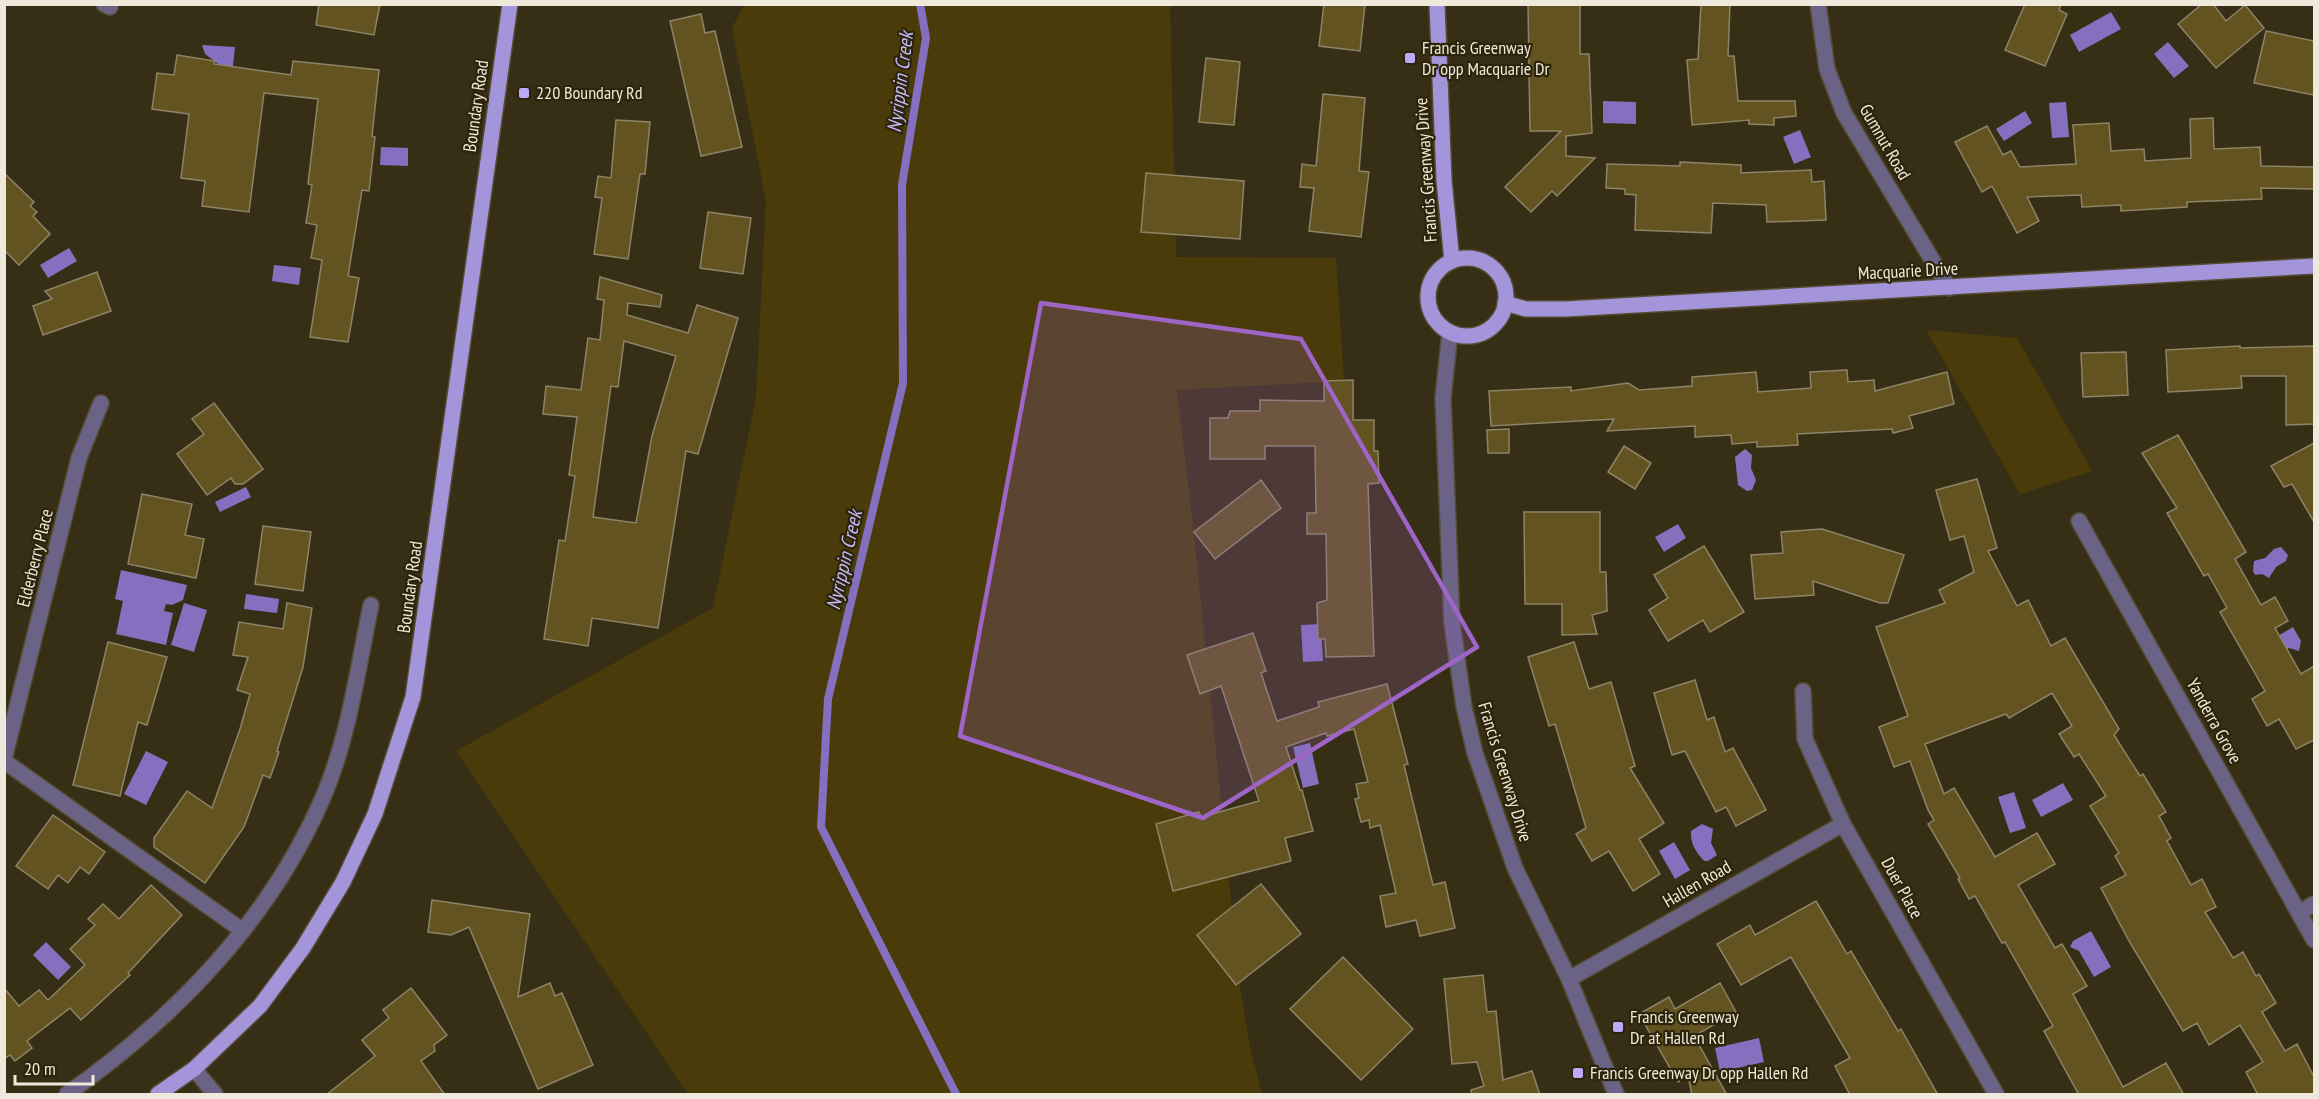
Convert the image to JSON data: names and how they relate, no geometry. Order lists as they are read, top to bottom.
{
  "streets": {
    "main road": ["Boundary Road", "Francis Greenway Drive", "Macquarie Drive"],
    "street": [
      "Gumnut Road",
      "Elderberry Place",
      "Yanderra Grove",
      "Hallen Road",
      "Duer Place"
    ]
  },
  "crossings": [
    ["Gumnut Road", "Macquarie Drive"],
    ["Francis Greenway Drive", "Macquarie Drive"],
    ["Francis Greenway Drive", "Hallen Road"],
    ["Hallen Road", "Duer Place"]
  ],
  "water": ["Nyrippin Creek"],
  "places": {
    "transit": [
      "Francis Greenway Dr opp Macquarie Dr",
      "220 Boundary Rd",
      "Francis Greenway Dr at Hallen Rd",
      "Francis Greenway Dr opp Hallen Rd"
    ]
  },
  "scale_bar": "20 m"
}
